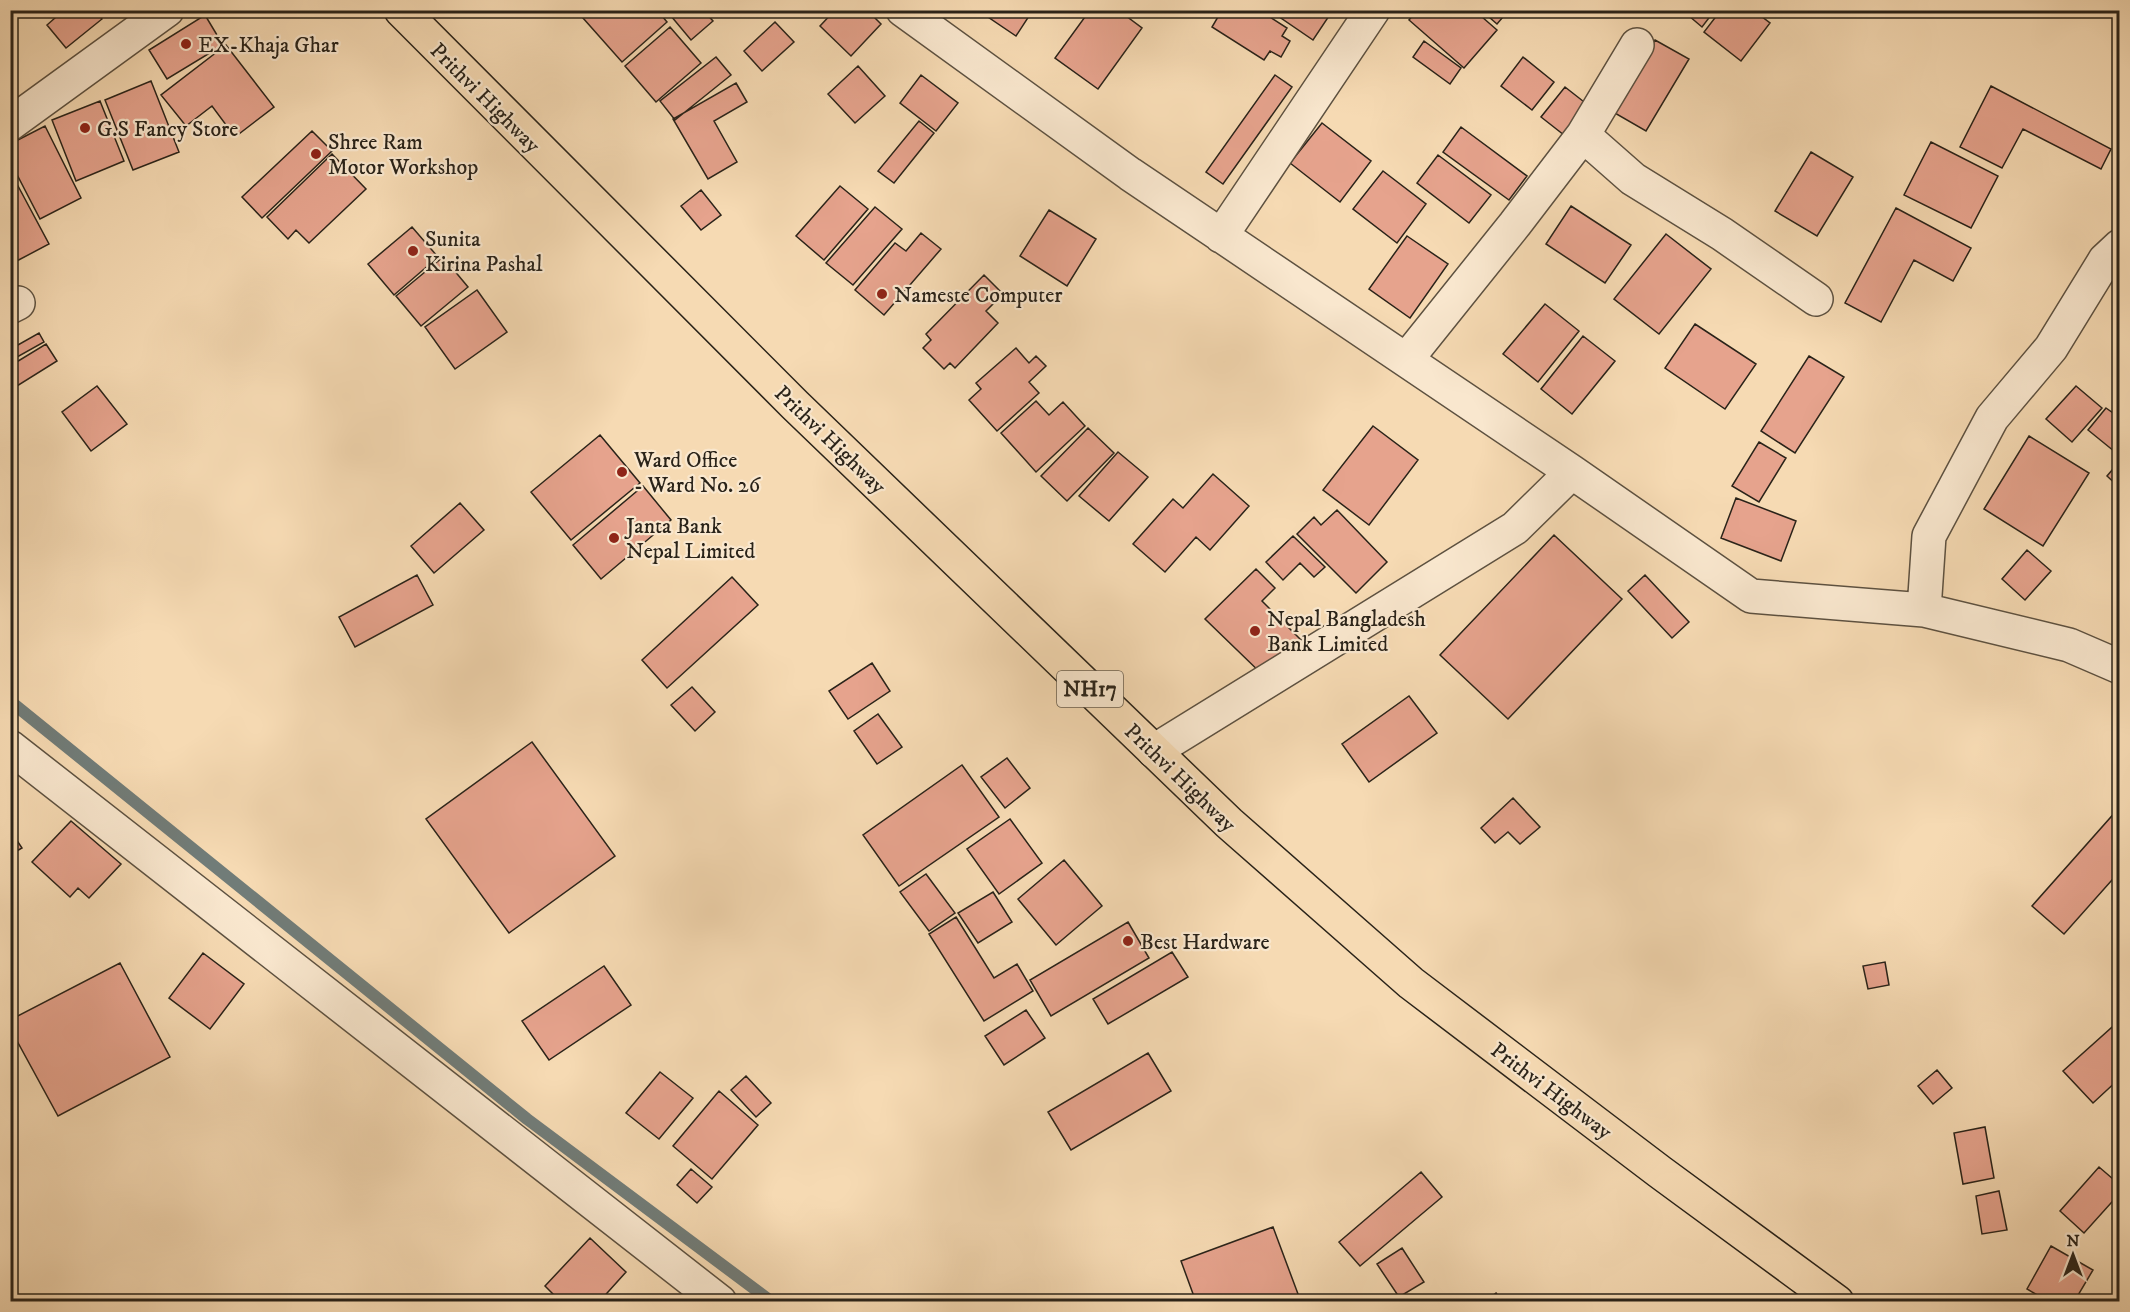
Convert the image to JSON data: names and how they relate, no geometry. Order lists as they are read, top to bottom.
{
  "streets": {
    "highway": ["Prithvi Highway", "NH17"]
  },
  "places": [
    "EX-Khaja Ghar",
    "G.S Fancy Store",
    "Shree Ram Motor Workshop",
    "Sunita Kirina Pashal",
    "Nameste Computer",
    "Ward Office - Ward No. 26",
    "Janta Bank Nepal Limited",
    "Nepal Bangladesh Bank Limited",
    "Best Hardware"
  ],
  "north": "top"
}
